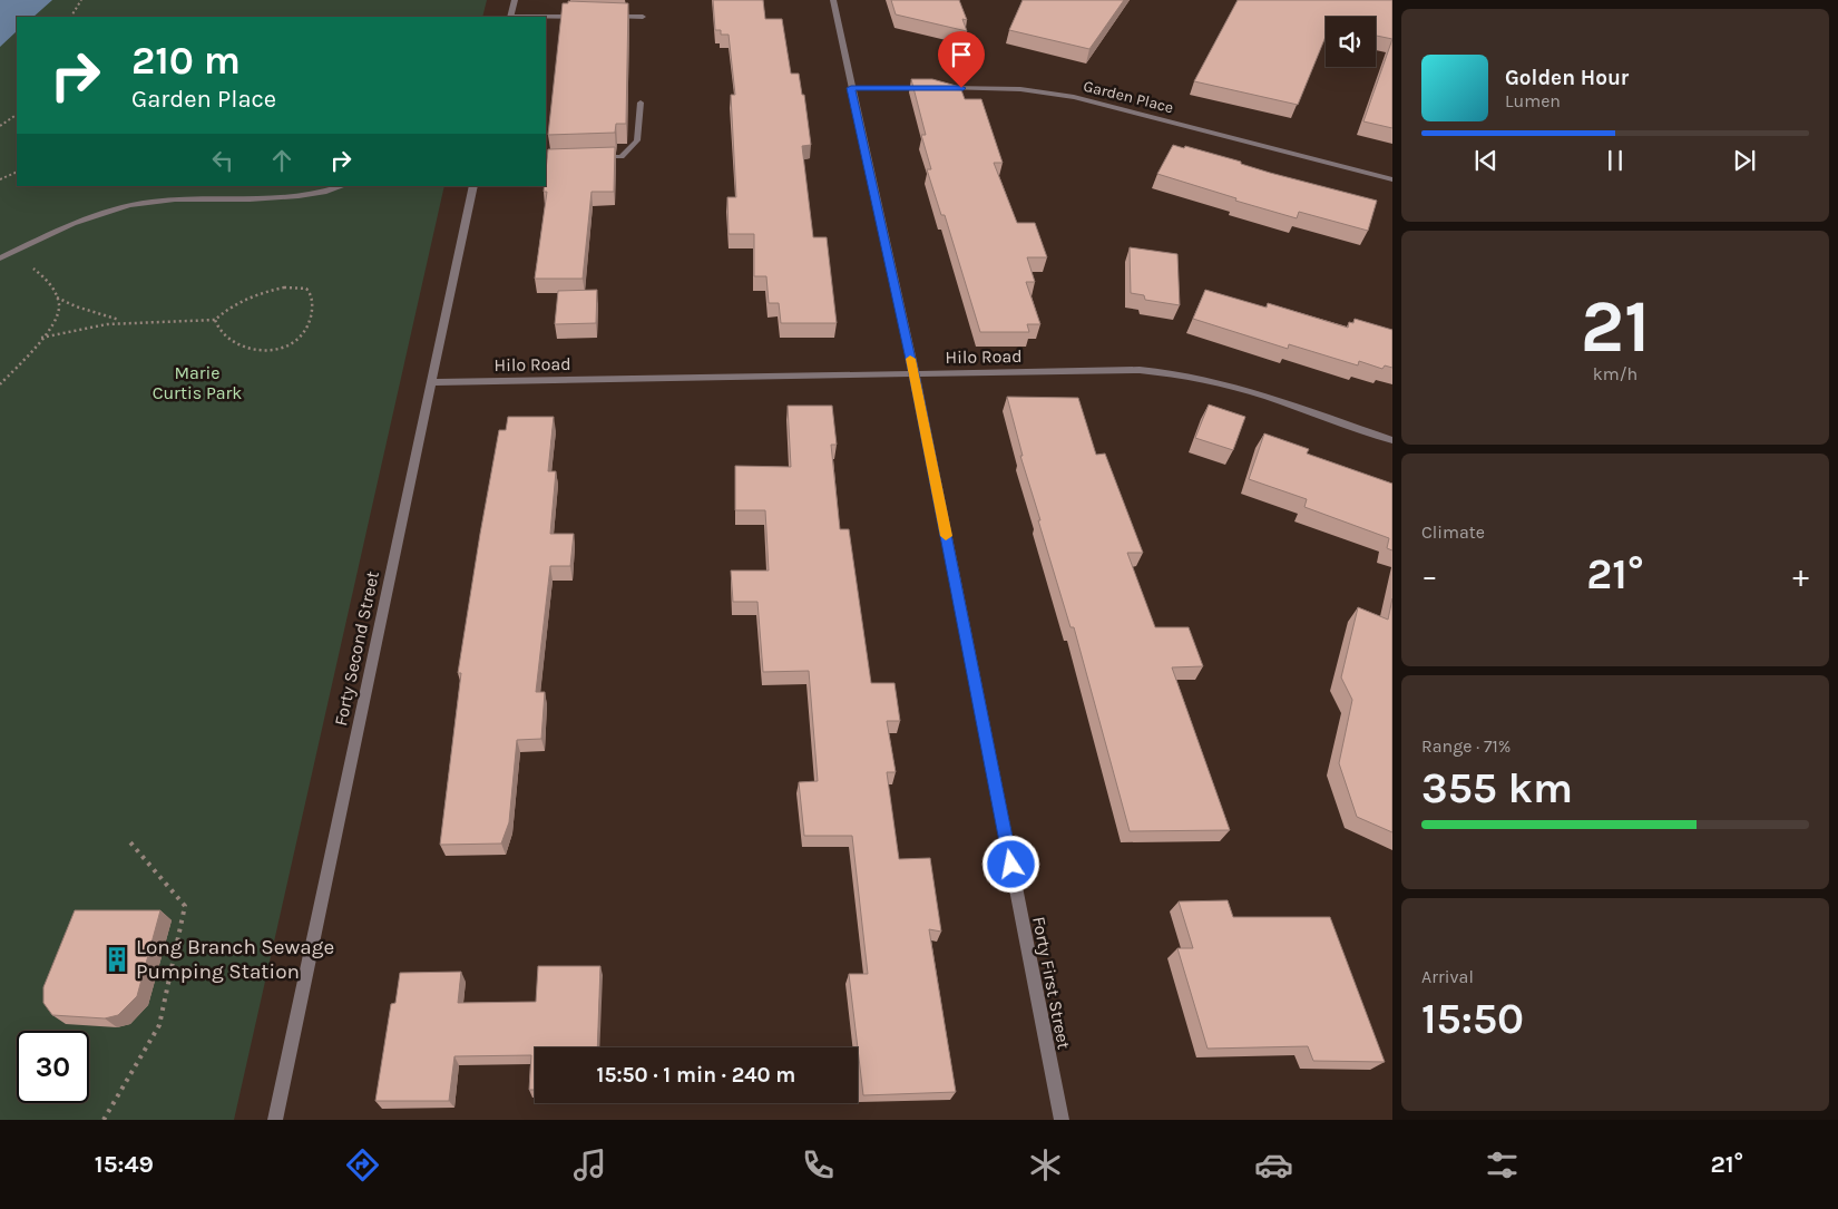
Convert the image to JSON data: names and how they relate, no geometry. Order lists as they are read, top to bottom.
{
  "streets": {
    "street": [
      "Garden Place",
      "Hilo Road",
      "Forty Second Street",
      "Forty First Street"
    ]
  },
  "crossings": [
    ["Garden Place", "Forty First Street"],
    ["Hilo Road", "Forty Second Street"],
    ["Hilo Road", "Forty First Street"]
  ],
  "parks": ["Marie Curtis Park"],
  "places": {
    "building": ["Long Branch Sewage Pumping Station"]
  },
  "page": {
    "turn": ["210 m", "Garden Place"],
    "song": ["Golden Hour", "Lumen"],
    "tile": [
      ["21", "km/h"],
      "Climate",
      ["Range · 71%", "355 km"],
      ["Arrival", "15:50"]
    ],
    "heat": ["−", "21°", "+"],
    "limit": "30",
    "trip": "15:50 · 1 min · 240 m",
    "tabs": ["15:49", "21°"]
  }
}
